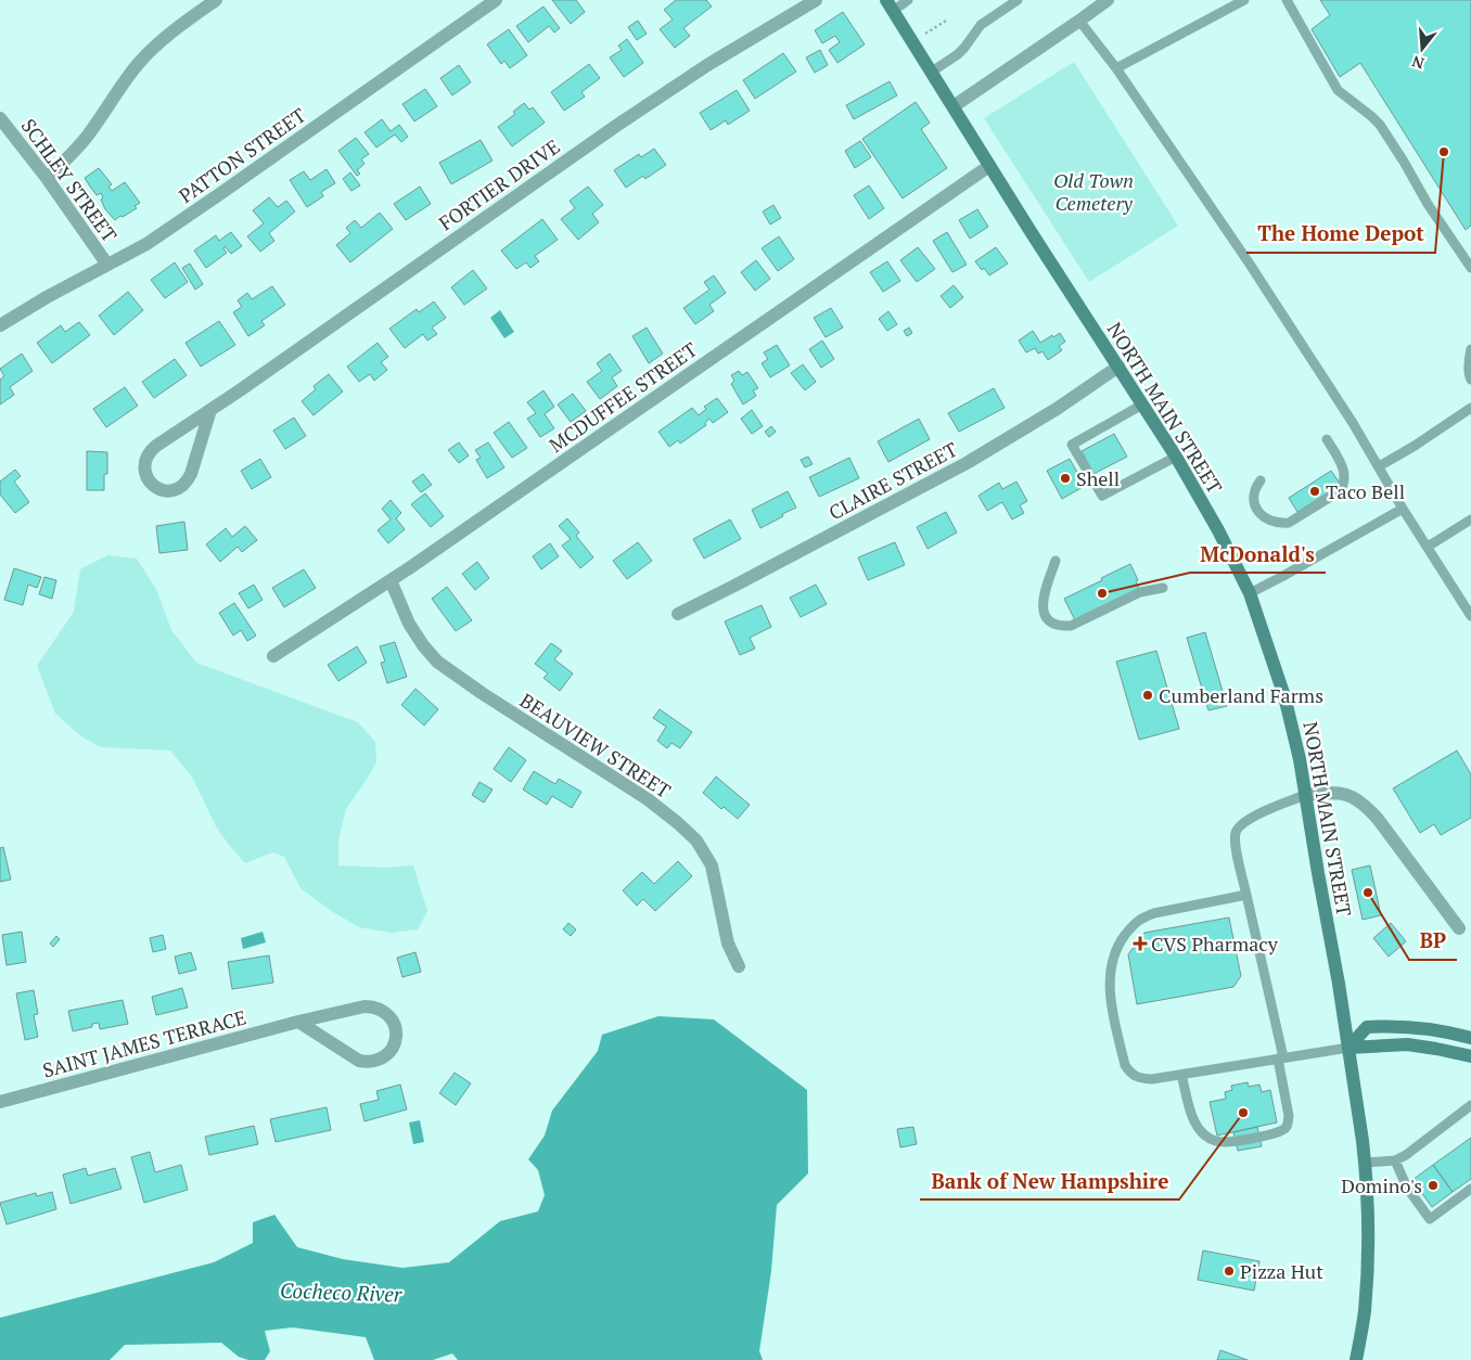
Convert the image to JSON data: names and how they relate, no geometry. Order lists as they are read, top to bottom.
{
  "streets": {
    "main road": ["NORTH MAIN STREET"],
    "street": [
      "PATTON STREET",
      "SCHLEY STREET",
      "FORTIER DRIVE",
      "MCDUFFEE STREET",
      "CLAIRE STREET",
      "BEAUVIEW STREET",
      "SAINT JAMES TERRACE"
    ]
  },
  "crossings": [
    ["PATTON STREET", "SCHLEY STREET"],
    ["MCDUFFEE STREET", "NORTH MAIN STREET"],
    ["MCDUFFEE STREET", "BEAUVIEW STREET"],
    ["NORTH MAIN STREET", "CLAIRE STREET"]
  ],
  "water": ["Cocheco River"],
  "parks": ["Old Town Cemetery"],
  "places": {
    "other": [
      "The Home Depot",
      "Shell",
      "Taco Bell",
      "McDonald's",
      "Cumberland Farms",
      "BP",
      "Bank of New Hampshire",
      "Domino's",
      "Pizza Hut"
    ],
    "health": ["CVS Pharmacy"]
  },
  "north": "bottom"
}
